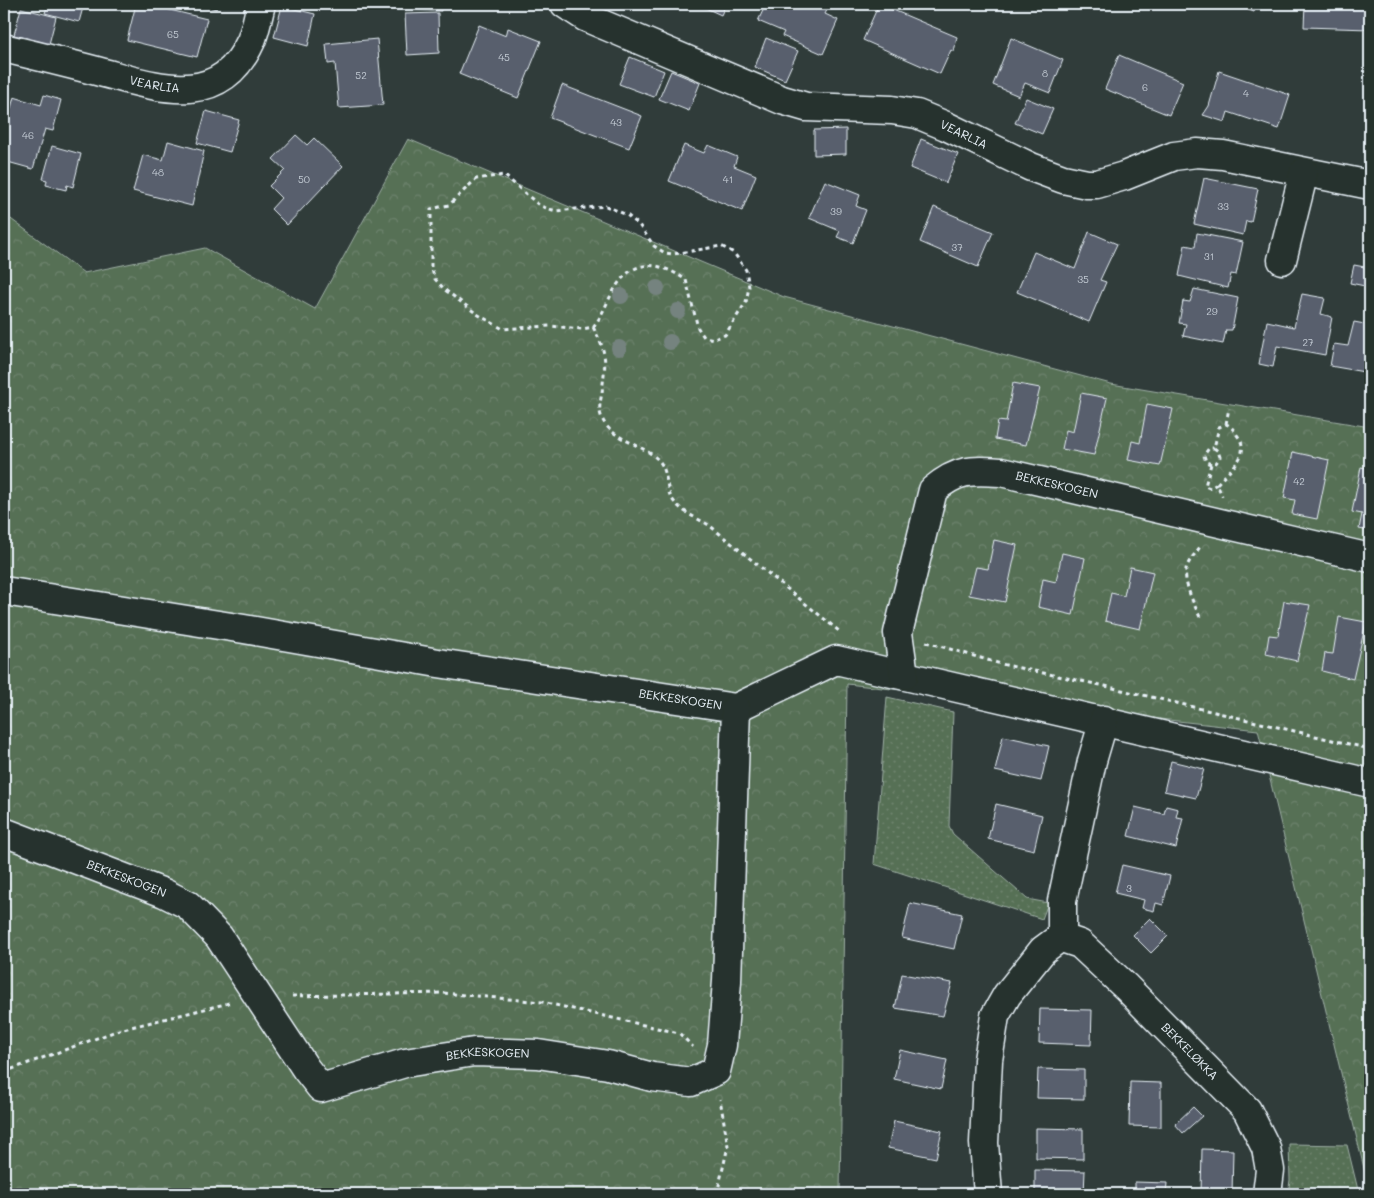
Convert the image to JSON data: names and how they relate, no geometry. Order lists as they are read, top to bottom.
{
  "streets": {
    "street": ["VEARLIA", "BEKKESKOGEN", "BEKKELØKKA"]
  },
  "house_numbers": [
    "65",
    "45",
    "8",
    "52",
    "6",
    "4",
    "43",
    "46",
    "48",
    "50",
    "41",
    "33",
    "39",
    "37",
    "31",
    "35",
    "29",
    "27",
    "42",
    "3"
  ]
}
